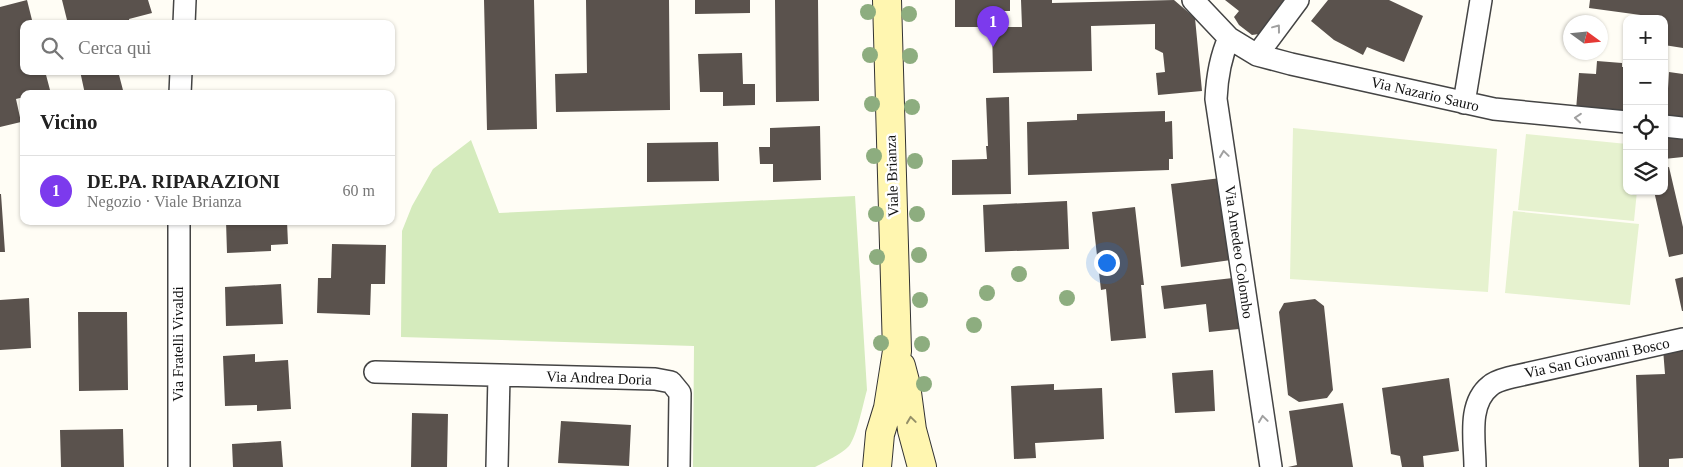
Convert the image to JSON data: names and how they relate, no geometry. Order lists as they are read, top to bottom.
{
  "streets": {
    "main road": ["Viale Brianza"],
    "street": [
      "Via Nazario Sauro",
      "Via Amedeo Colombo",
      "Via Fratelli Vivaldi",
      "Via San Giovanni Bosco",
      "Via Andrea Doria"
    ]
  },
  "crossings": [
    ["Via Nazario Sauro", "Via Amedeo Colombo"]
  ],
  "one_way": ["Via Amedeo Colombo"],
  "north": "right",
  "page": {
    "pins": "1",
    "map_buttons": ["+", "−"],
    "search": "Cerca qui",
    "heading": "Vicino",
    "list": [
      {
        "mark": "1",
        "name": "DE.PA. RIPARAZIONI",
        "note": "Negozio · Viale Brianza",
        "value": "60 m"
      }
    ]
  }
}
